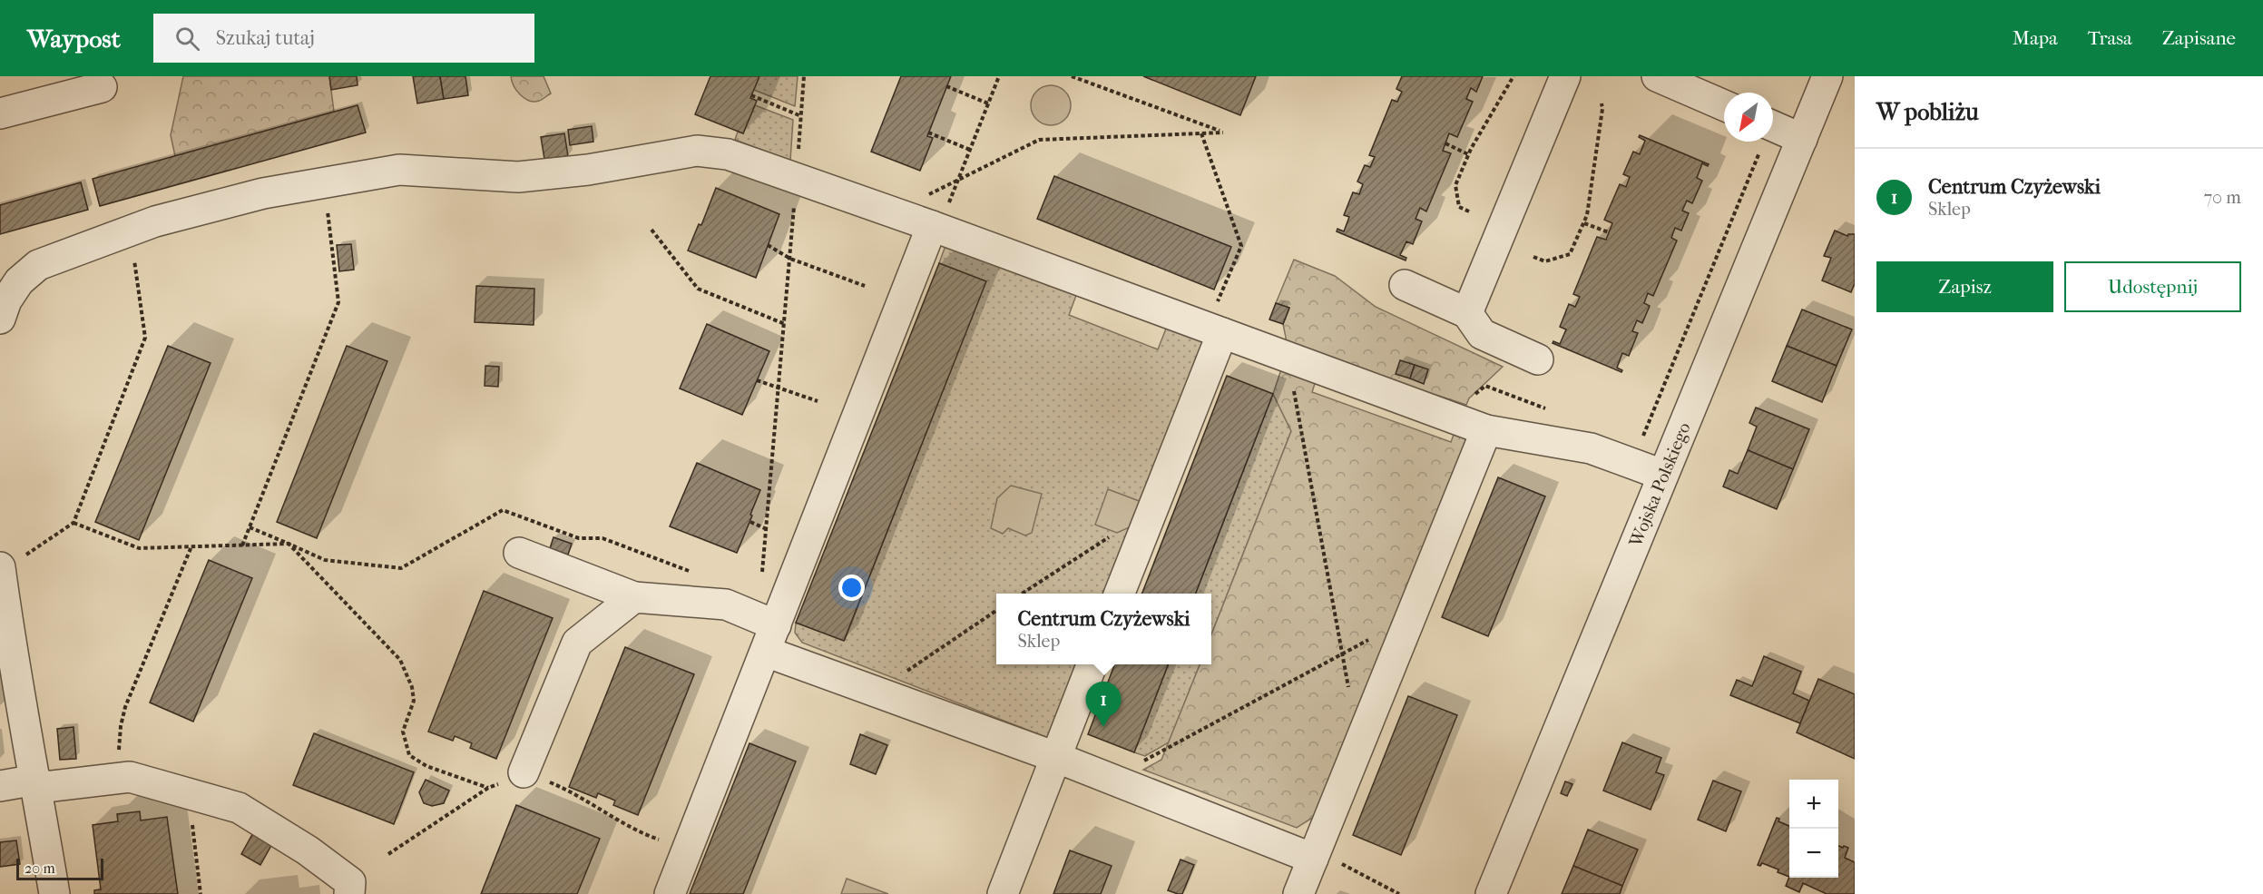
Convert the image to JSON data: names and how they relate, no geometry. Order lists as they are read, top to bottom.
{
  "streets": {
    "street": ["Wojska Polskiego"]
  },
  "scale_bar": "20 m",
  "north": "bottom left",
  "page": {
    "header": "Waypost",
    "search": "Szukaj tutaj",
    "nav": ["Mapa", "Trasa", "Zapisane"],
    "heading": "W pobliżu",
    "list": [
      {
        "mark": "1",
        "name": "Centrum Czyżewski",
        "note": "Sklep",
        "value": "70 m"
      }
    ],
    "buttons": ["Zapisz", "Udostępnij"],
    "popup": ["Centrum Czyżewski", "Sklep"],
    "pins": "1",
    "map_buttons": ["+", "−"],
    "scale": "20 m"
  }
}
